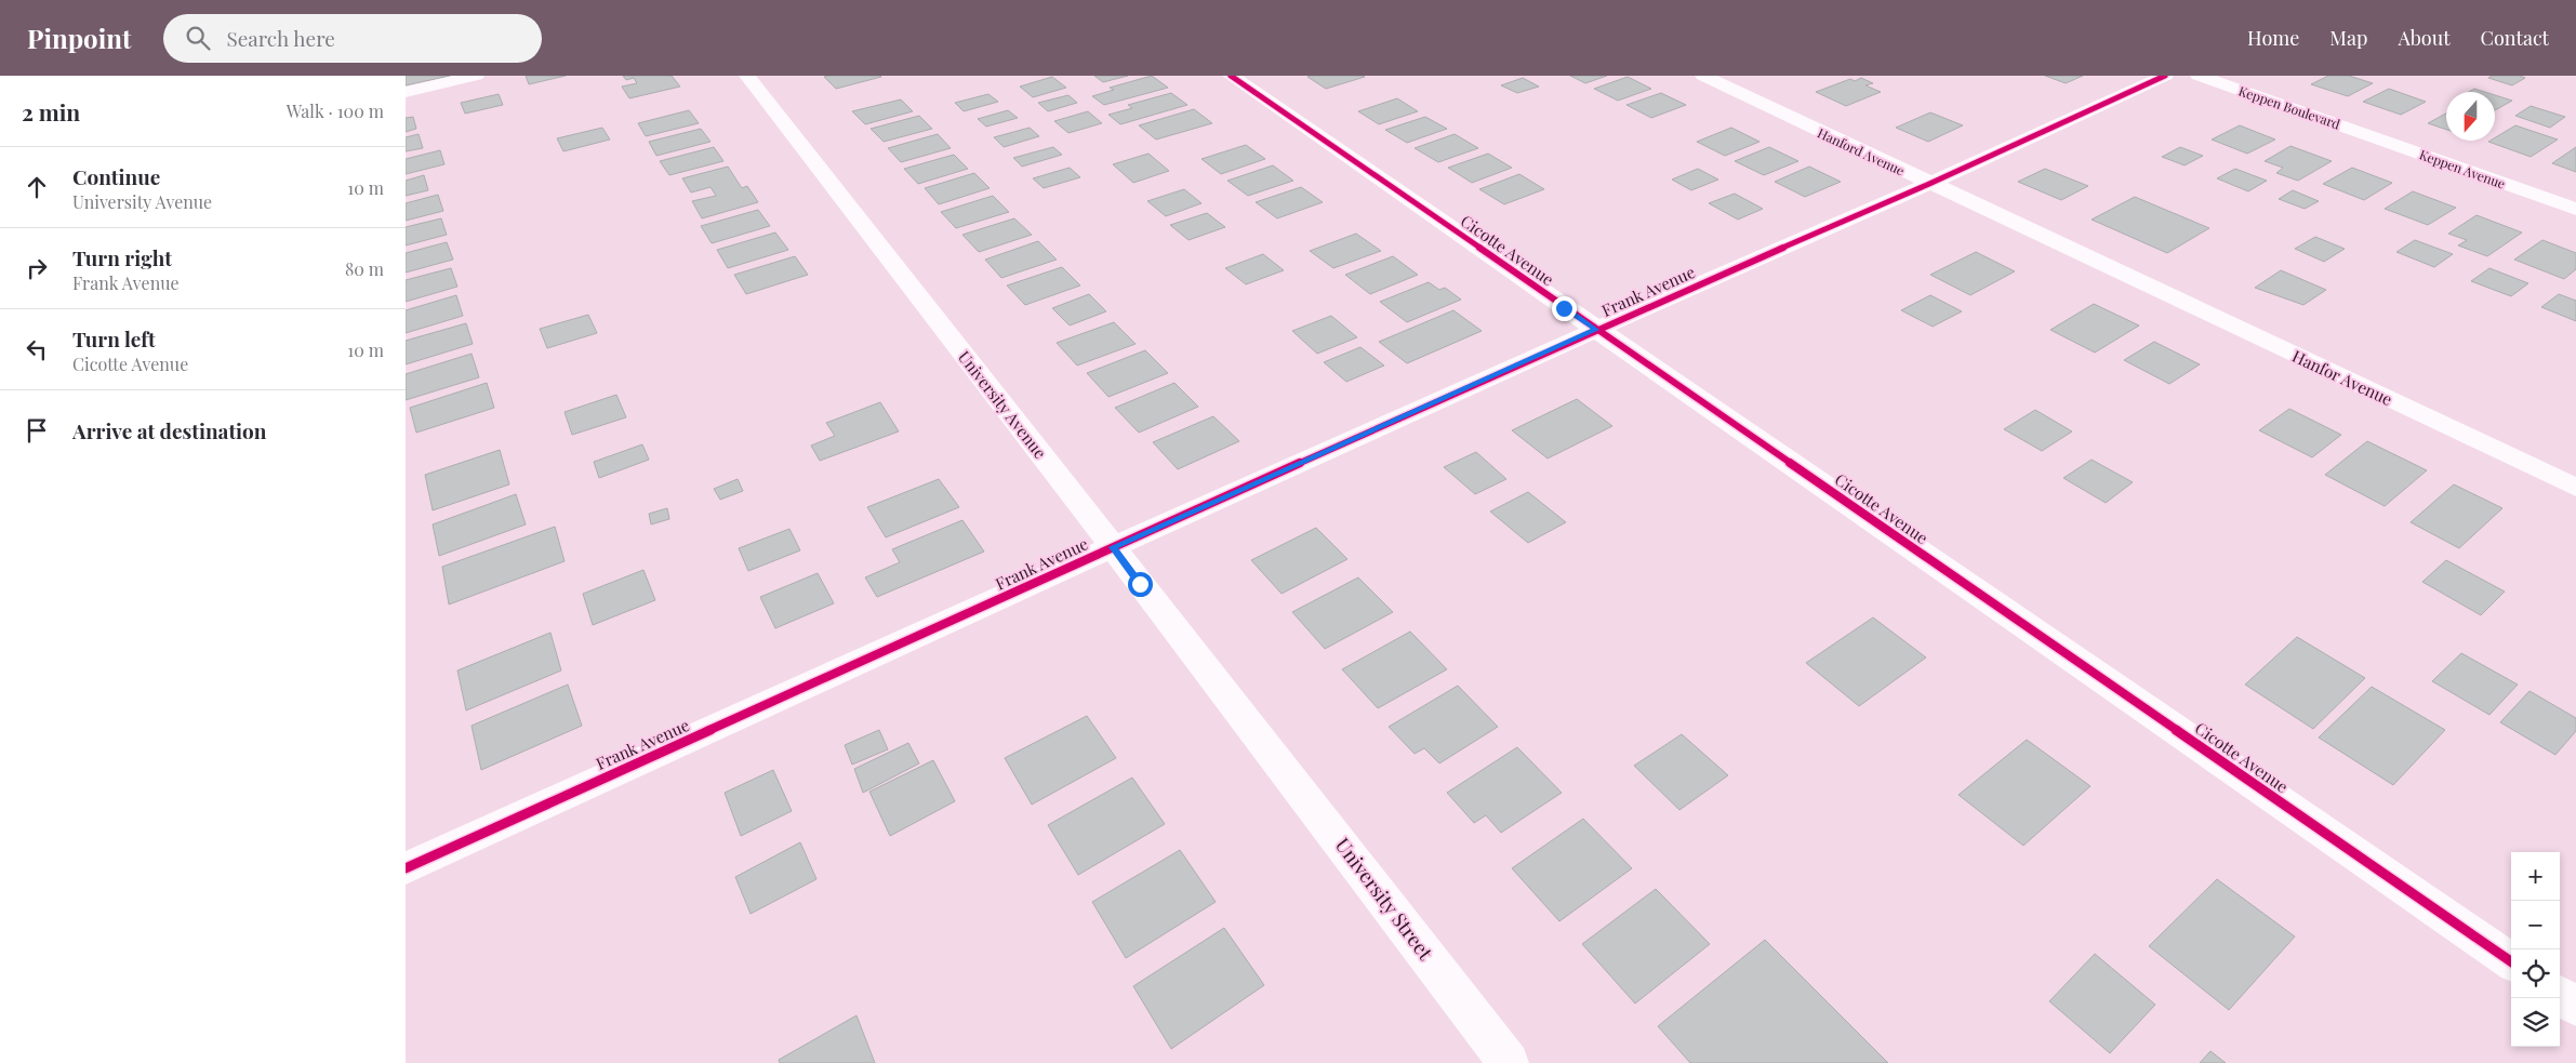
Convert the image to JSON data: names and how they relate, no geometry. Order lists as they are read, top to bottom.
{
  "streets": {
    "street": [
      "Keppen Boulevard",
      "Hanford Avenue",
      "Keppen Avenue",
      "Cicotte Avenue",
      "Frank Avenue",
      "Hanfor Avenue",
      "University Avenue",
      "University Street"
    ]
  },
  "crossings": [
    ["Keppen Boulevard", "Keppen Avenue"],
    ["Hanford Avenue", "Frank Avenue"],
    ["Hanford Avenue", "Hanfor Avenue"],
    ["Cicotte Avenue", "Frank Avenue"],
    ["Frank Avenue", "University Avenue"],
    ["University Avenue", "University Street"]
  ],
  "north": "bottom",
  "page": {
    "header": "Pinpoint",
    "search": "Search here",
    "nav": [
      "Home",
      "Map",
      "About",
      "Contact"
    ],
    "heading": ["2 min", "Walk · 100 m"],
    "list": [
      ["Continue", "University Avenue", "10 m"],
      ["Turn right", "Frank Avenue", "80 m"],
      ["Turn left", "Cicotte Avenue", "10 m"],
      "Arrive at destination"
    ],
    "map_buttons": ["+", "−"]
  }
}
